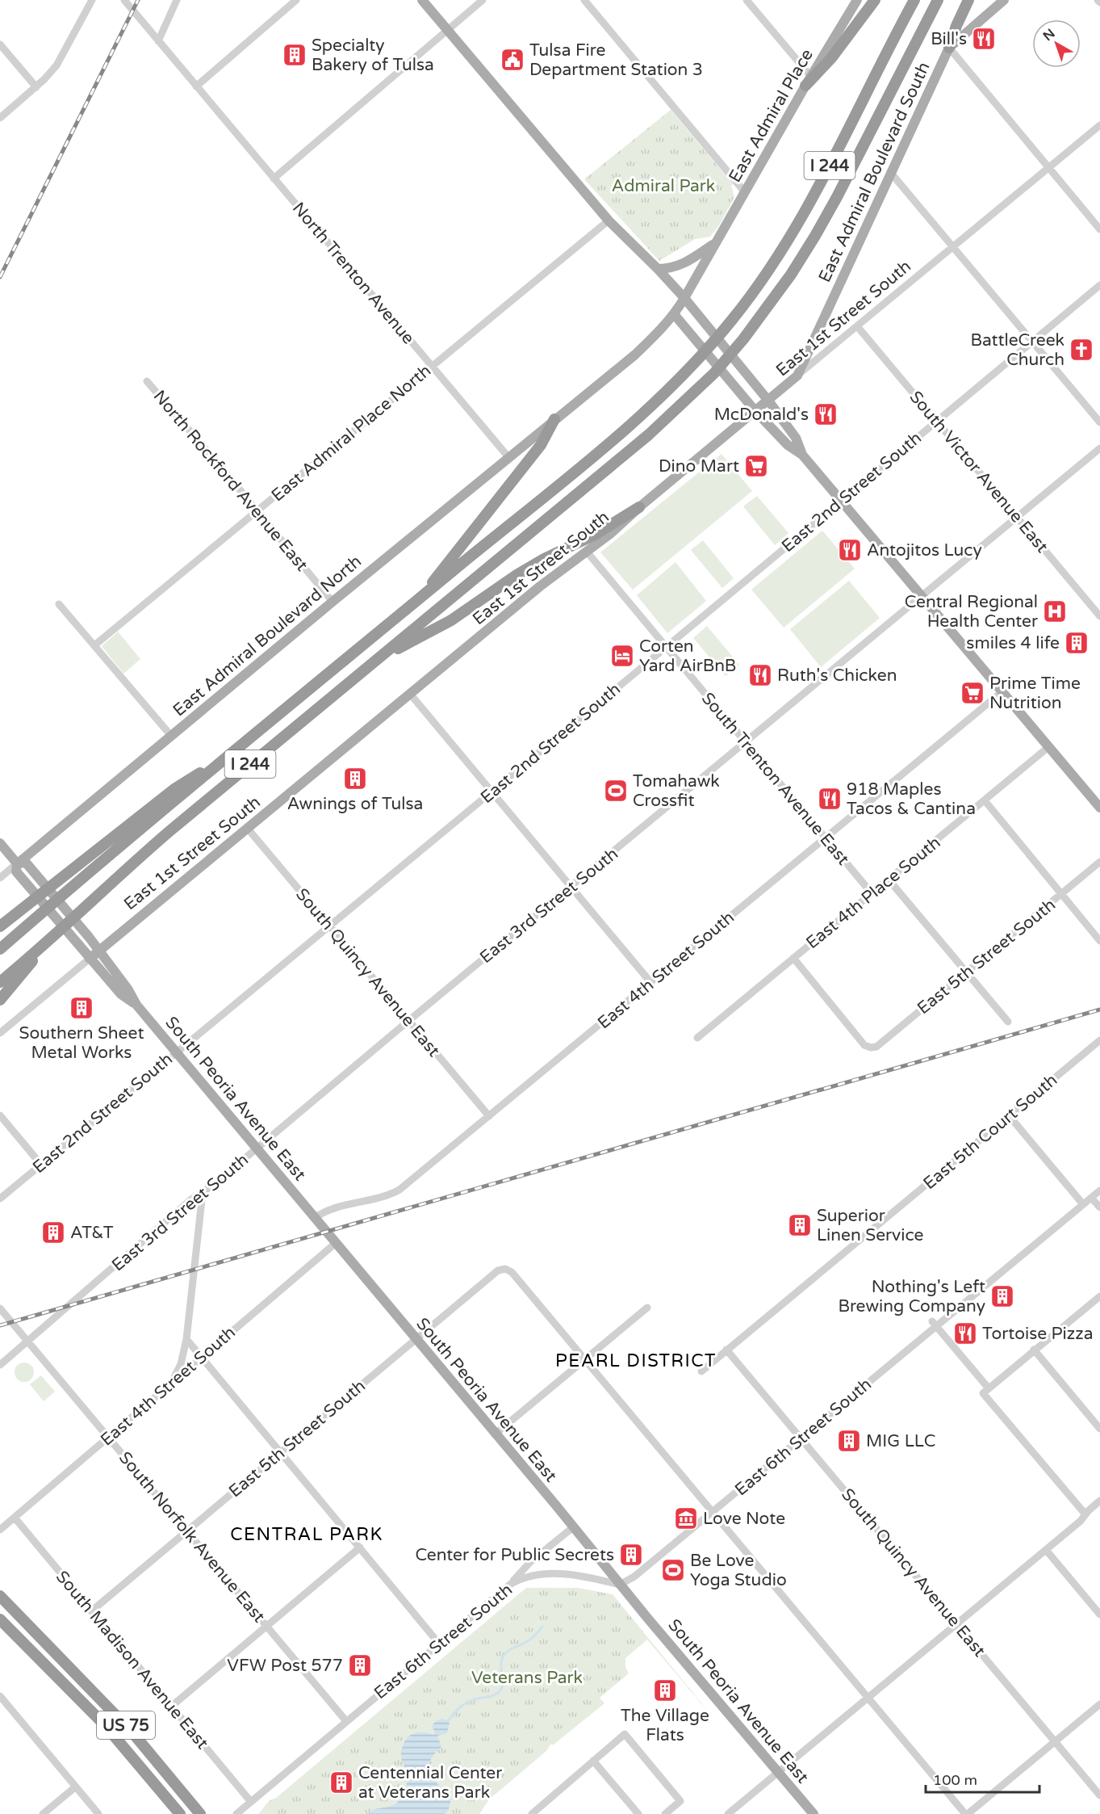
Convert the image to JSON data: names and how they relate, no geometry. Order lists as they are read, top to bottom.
{
  "streets": {
    "highway": ["I 244", "US 75"],
    "main road": [
      "East Admiral Place",
      "East Admiral Boulevard South",
      "East 1st Street South",
      "East Admiral Boulevard North",
      "South Peoria Avenue East"
    ],
    "street": [
      "North Trenton Avenue",
      "East Admiral Place North",
      "South Victor Avenue East",
      "North Rockford Avenue East",
      "East 2nd Street South",
      "South Trenton Avenue East",
      "East 4th Place South",
      "East 3rd Street South",
      "East 5th Street South",
      "East 4th Street South",
      "South Quincy Avenue East",
      "East 5th Court South",
      "East 6th Street South",
      "South Norfolk Avenue East",
      "South Madison Avenue East"
    ]
  },
  "crossings": [
    ["East Admiral Boulevard South", "East 1st Street South"],
    ["North Trenton Avenue", "East Admiral Place North"],
    ["North Trenton Avenue", "East Admiral Boulevard North"],
    ["East 1st Street South", "South Victor Avenue East"],
    ["East 1st Street South", "South Trenton Avenue East"],
    ["East 1st Street South", "South Quincy Avenue East"],
    ["East 1st Street South", "South Peoria Avenue East"],
    ["East Admiral Place North", "North Rockford Avenue East"],
    ["South Victor Avenue East", "East 2nd Street South"],
    ["South Victor Avenue East", "East 3rd Street South"],
    ["North Rockford Avenue East", "East Admiral Boulevard North"],
    ["East 2nd Street South", "South Trenton Avenue East"],
    ["East 2nd Street South", "South Quincy Avenue East"],
    ["East 2nd Street South", "South Peoria Avenue East"],
    ["East Admiral Boulevard North", "South Peoria Avenue East"],
    ["South Trenton Avenue East", "East 4th Place South"],
    ["South Trenton Avenue East", "East 3rd Street South"],
    ["South Trenton Avenue East", "East 4th Street South"],
    ["East 4th Place South", "East 5th Street South"],
    ["East 3rd Street South", "South Quincy Avenue East"],
    ["East 3rd Street South", "South Peoria Avenue East"],
    ["East 3rd Street South", "South Norfolk Avenue East"],
    ["East 5th Street South", "South Peoria Avenue East"],
    ["East 5th Street South", "South Norfolk Avenue East"],
    ["East 5th Street South", "South Madison Avenue East"],
    ["East 4th Street South", "South Quincy Avenue East"],
    ["East 4th Street South", "South Peoria Avenue East"],
    ["East 4th Street South", "South Norfolk Avenue East"],
    ["East 4th Street South", "South Madison Avenue East"],
    ["South Quincy Avenue East", "East 5th Court South"],
    ["South Quincy Avenue East", "East 6th Street South"],
    ["South Peoria Avenue East", "East 6th Street South"],
    ["East 6th Street South", "South Norfolk Avenue East"],
    ["East 6th Street South", "South Madison Avenue East"]
  ],
  "districts": ["PEARL DISTRICT", "CENTRAL PARK"],
  "parks": ["Admiral Park", "Veterans Park"],
  "places": {
    "restaurant": [
      "Bill's",
      "McDonald's",
      "Antojitos Lucy",
      "Ruth's Chicken",
      "918 Maples Tacos & Cantina",
      "Tortoise Pizza"
    ],
    "building": [
      "Specialty Bakery of Tulsa",
      "smiles 4 life",
      "Awnings of Tulsa",
      "Southern Sheet Metal Works",
      "Superior Linen Service",
      "AT&T",
      "Nothing's Left Brewing Company",
      "MIG LLC",
      "Center for Public Secrets",
      "VFW Post 577",
      "The Village Flats",
      "Centennial Center at Veterans Park"
    ],
    "public building": ["Tulsa Fire Department Station 3"],
    "church": ["BattleCreek Church"],
    "supermarket": ["Dino Mart", "Prime Time Nutrition"],
    "hospital": ["Central Regional Health Center"],
    "hotel": ["Corten Yard AirBnB"],
    "sports": ["Tomahawk Crossfit", "Be Love Yoga Studio"],
    "museum": ["Love Note"]
  },
  "scale_bar": "100 m",
  "north": "top left"
}
